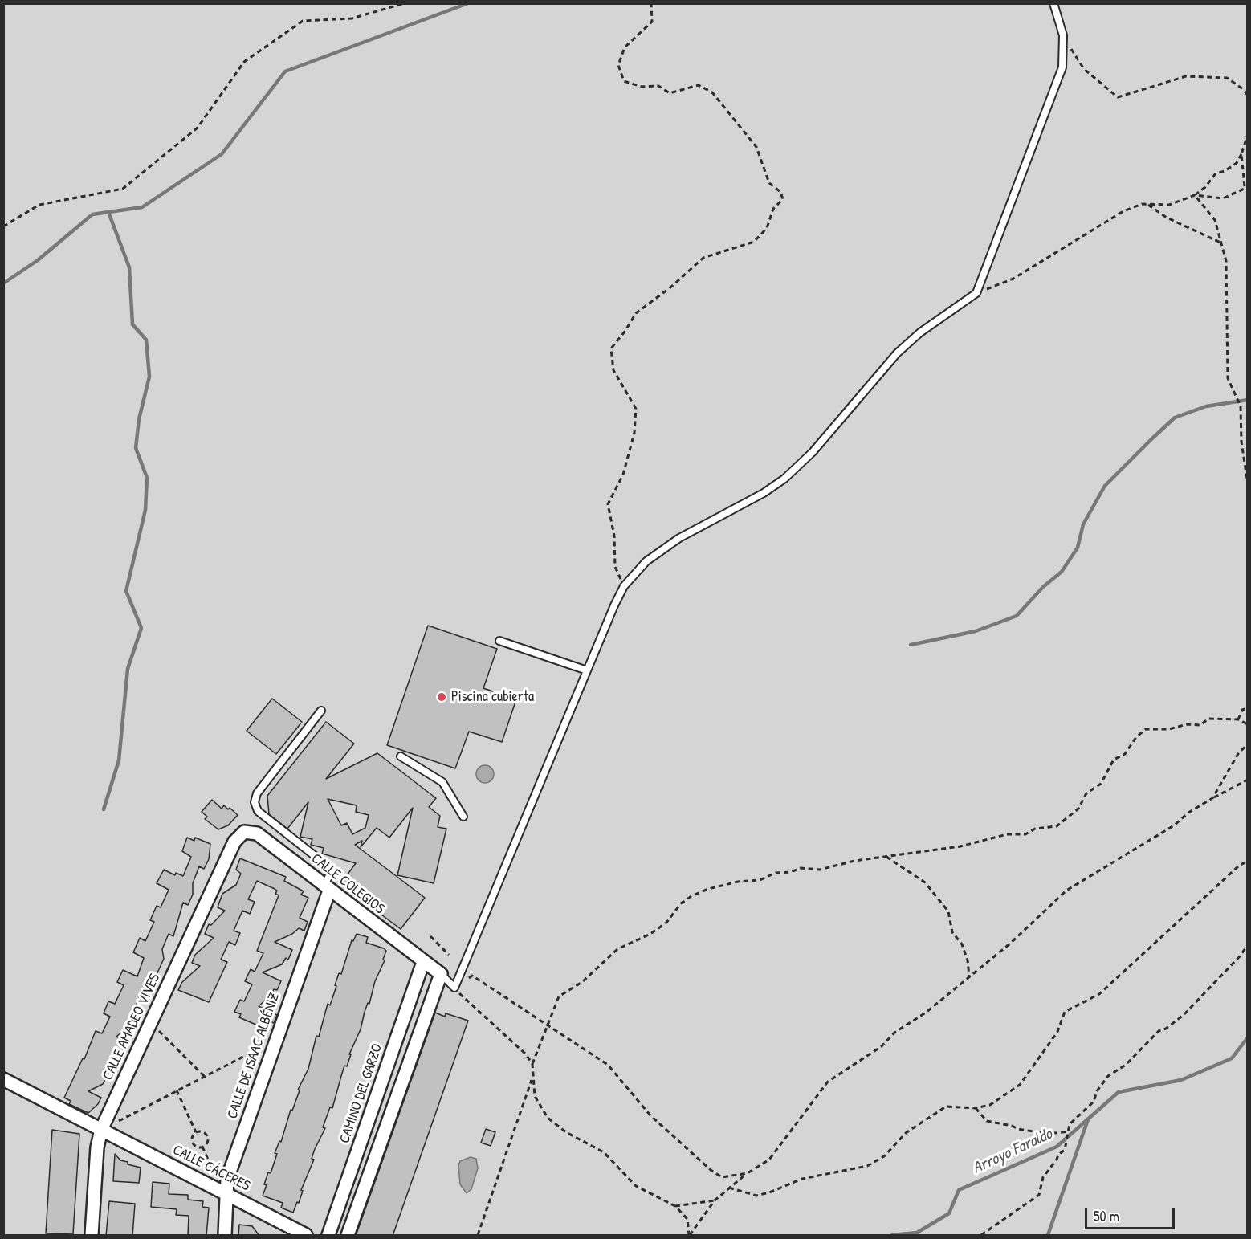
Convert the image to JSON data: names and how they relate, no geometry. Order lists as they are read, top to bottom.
{
  "streets": {
    "street": [
      "CALLE COLEGIOS",
      "CALLE AMADEO VIVES",
      "CALLE DE ISAAC ALBÉNIZ",
      "CAMINO DEL GARZO",
      "CALLE CÁCERES"
    ]
  },
  "crossings": [
    ["CALLE COLEGIOS", "CALLE AMADEO VIVES"],
    ["CALLE COLEGIOS", "CALLE DE ISAAC ALBÉNIZ"],
    ["CALLE COLEGIOS", "CAMINO DEL GARZO"],
    ["CALLE AMADEO VIVES", "CALLE CÁCERES"],
    ["CALLE DE ISAAC ALBÉNIZ", "CALLE CÁCERES"]
  ],
  "water": ["Arroyo Faraldo"],
  "places": ["Piscina cubierta"],
  "scale_bar": "50 m"
}
